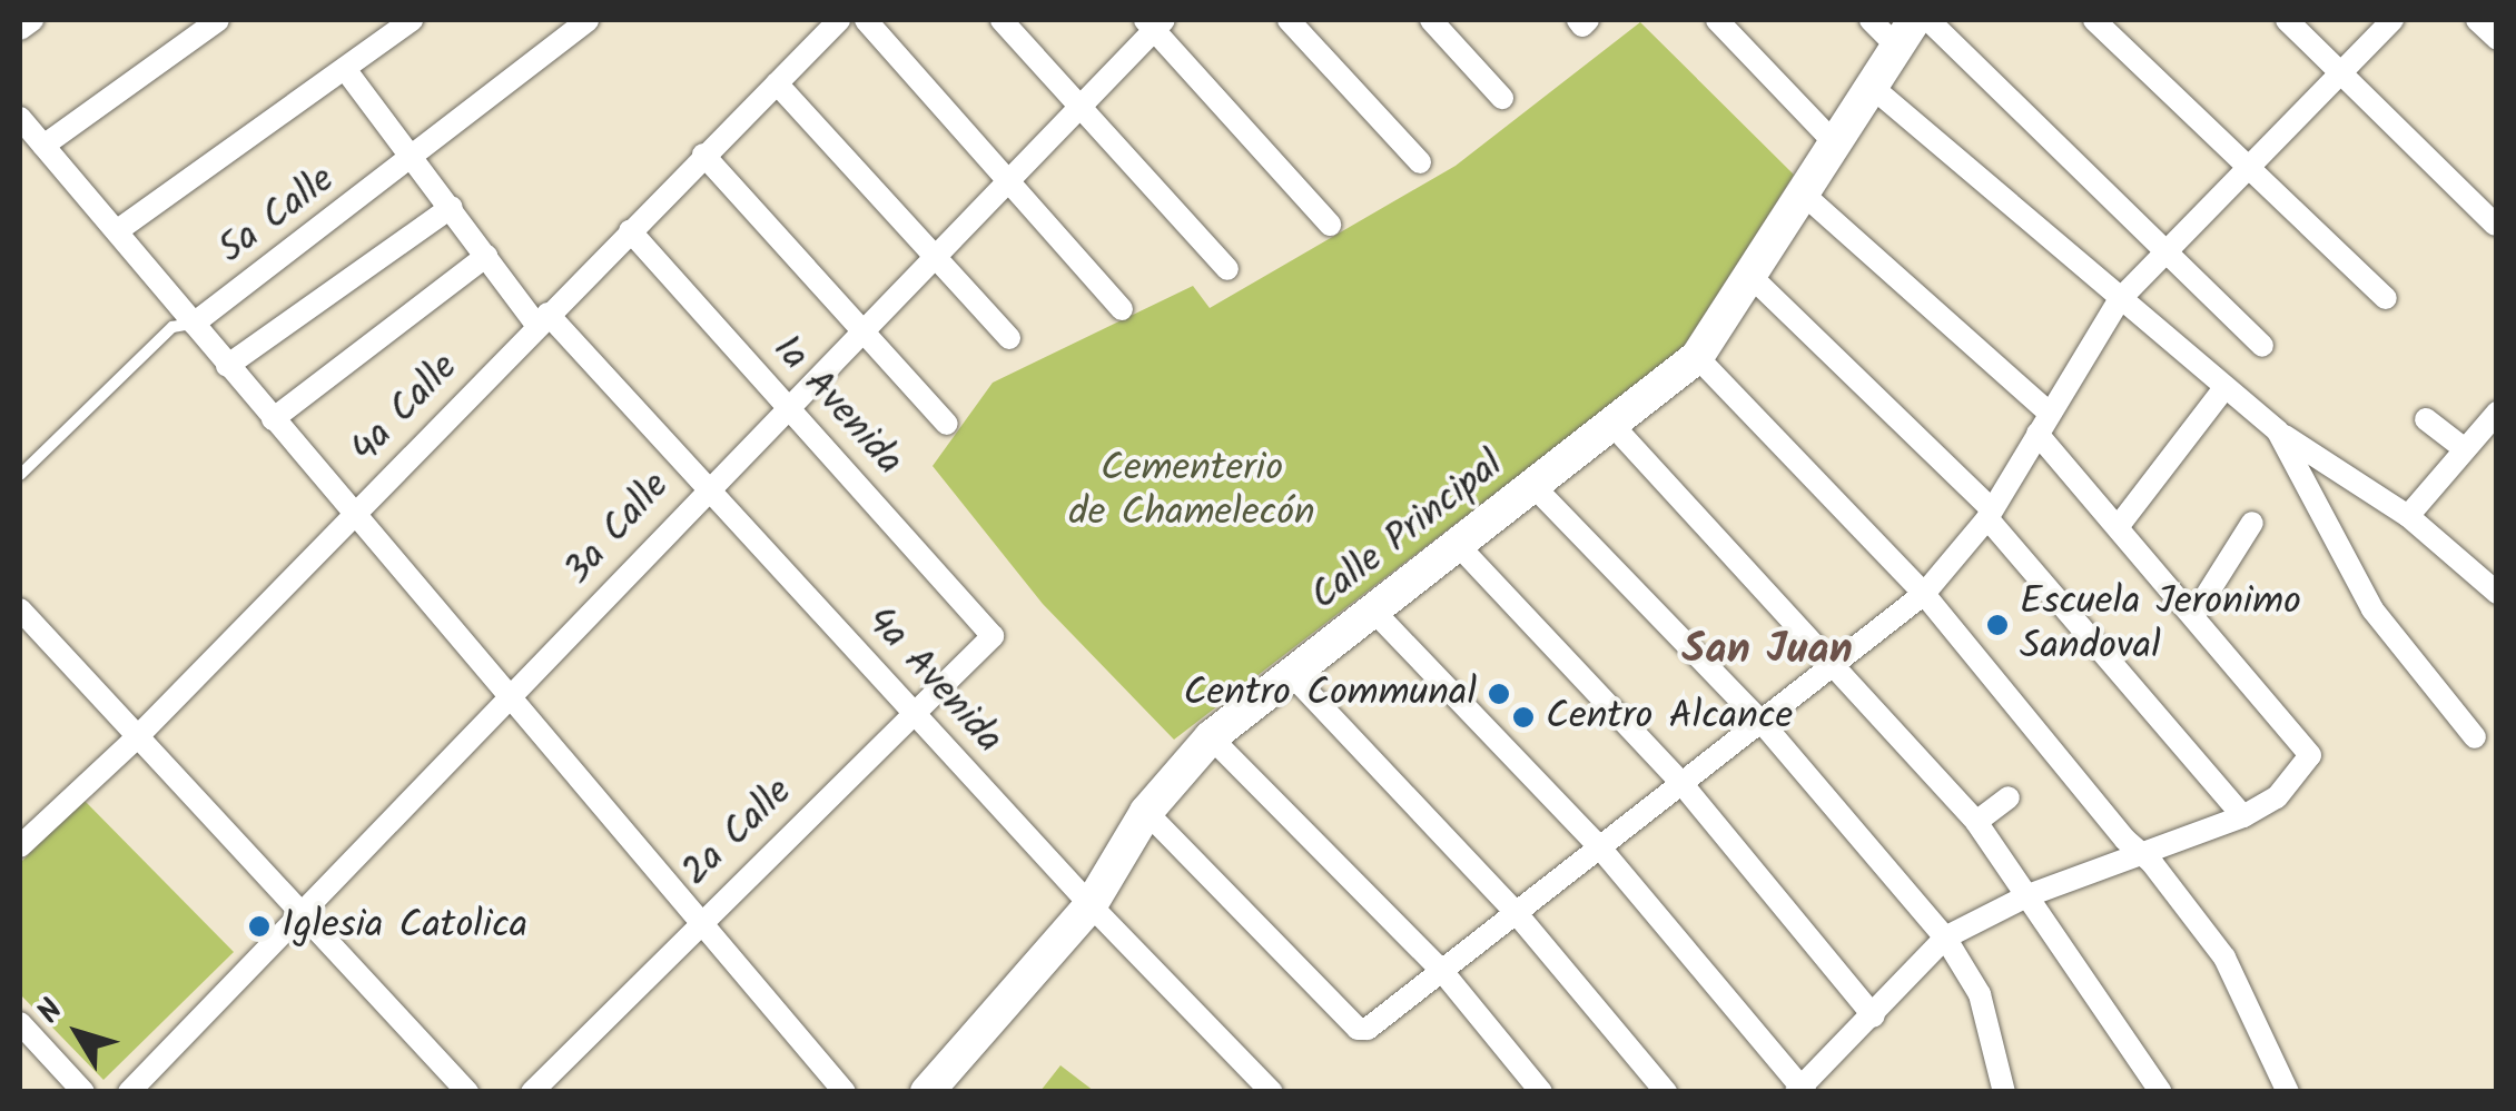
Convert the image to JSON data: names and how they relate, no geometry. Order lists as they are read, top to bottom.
{
  "streets": {
    "street": [
      "5a Calle",
      "1a Avenida",
      "4a Calle",
      "3a Calle",
      "Calle Principal",
      "4a Avenida",
      "2a Calle"
    ]
  },
  "crossings": [
    ["5a Calle", "4a Avenida"],
    ["1a Avenida", "4a Calle"],
    ["1a Avenida", "3a Calle"],
    ["1a Avenida", "2a Calle"],
    ["4a Calle", "4a Avenida"],
    ["3a Calle", "4a Avenida"],
    ["Calle Principal", "4a Avenida"],
    ["4a Avenida", "2a Calle"]
  ],
  "districts": ["San Juan"],
  "parks": ["Cementerio de Chamelecón"],
  "places": [
    "Escuela Jeronimo Sandoval",
    "Centro Communal",
    "Centro Alcance",
    "Iglesia Catolica"
  ],
  "north": "top left"
}
